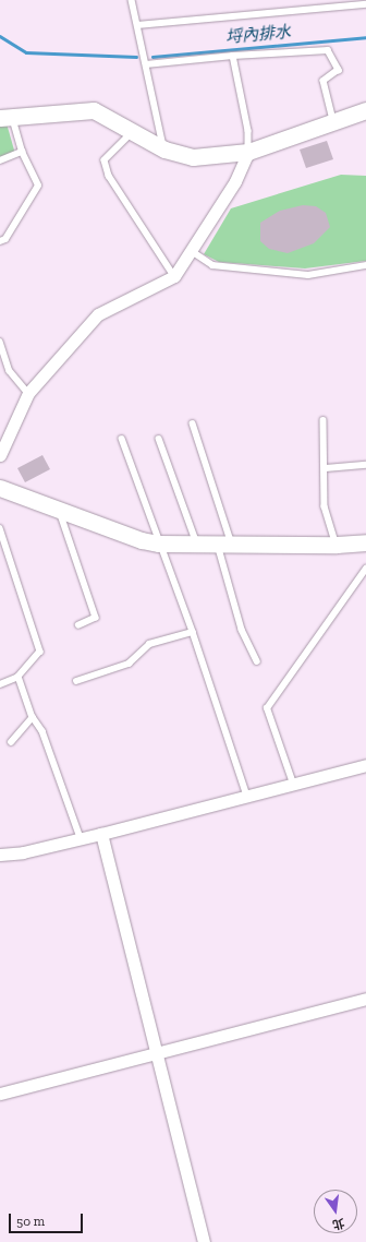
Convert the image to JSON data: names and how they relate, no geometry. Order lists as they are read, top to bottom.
{
  "water": ["埒內排水"],
  "scale_bar": "50 m",
  "north": "bottom"
}
